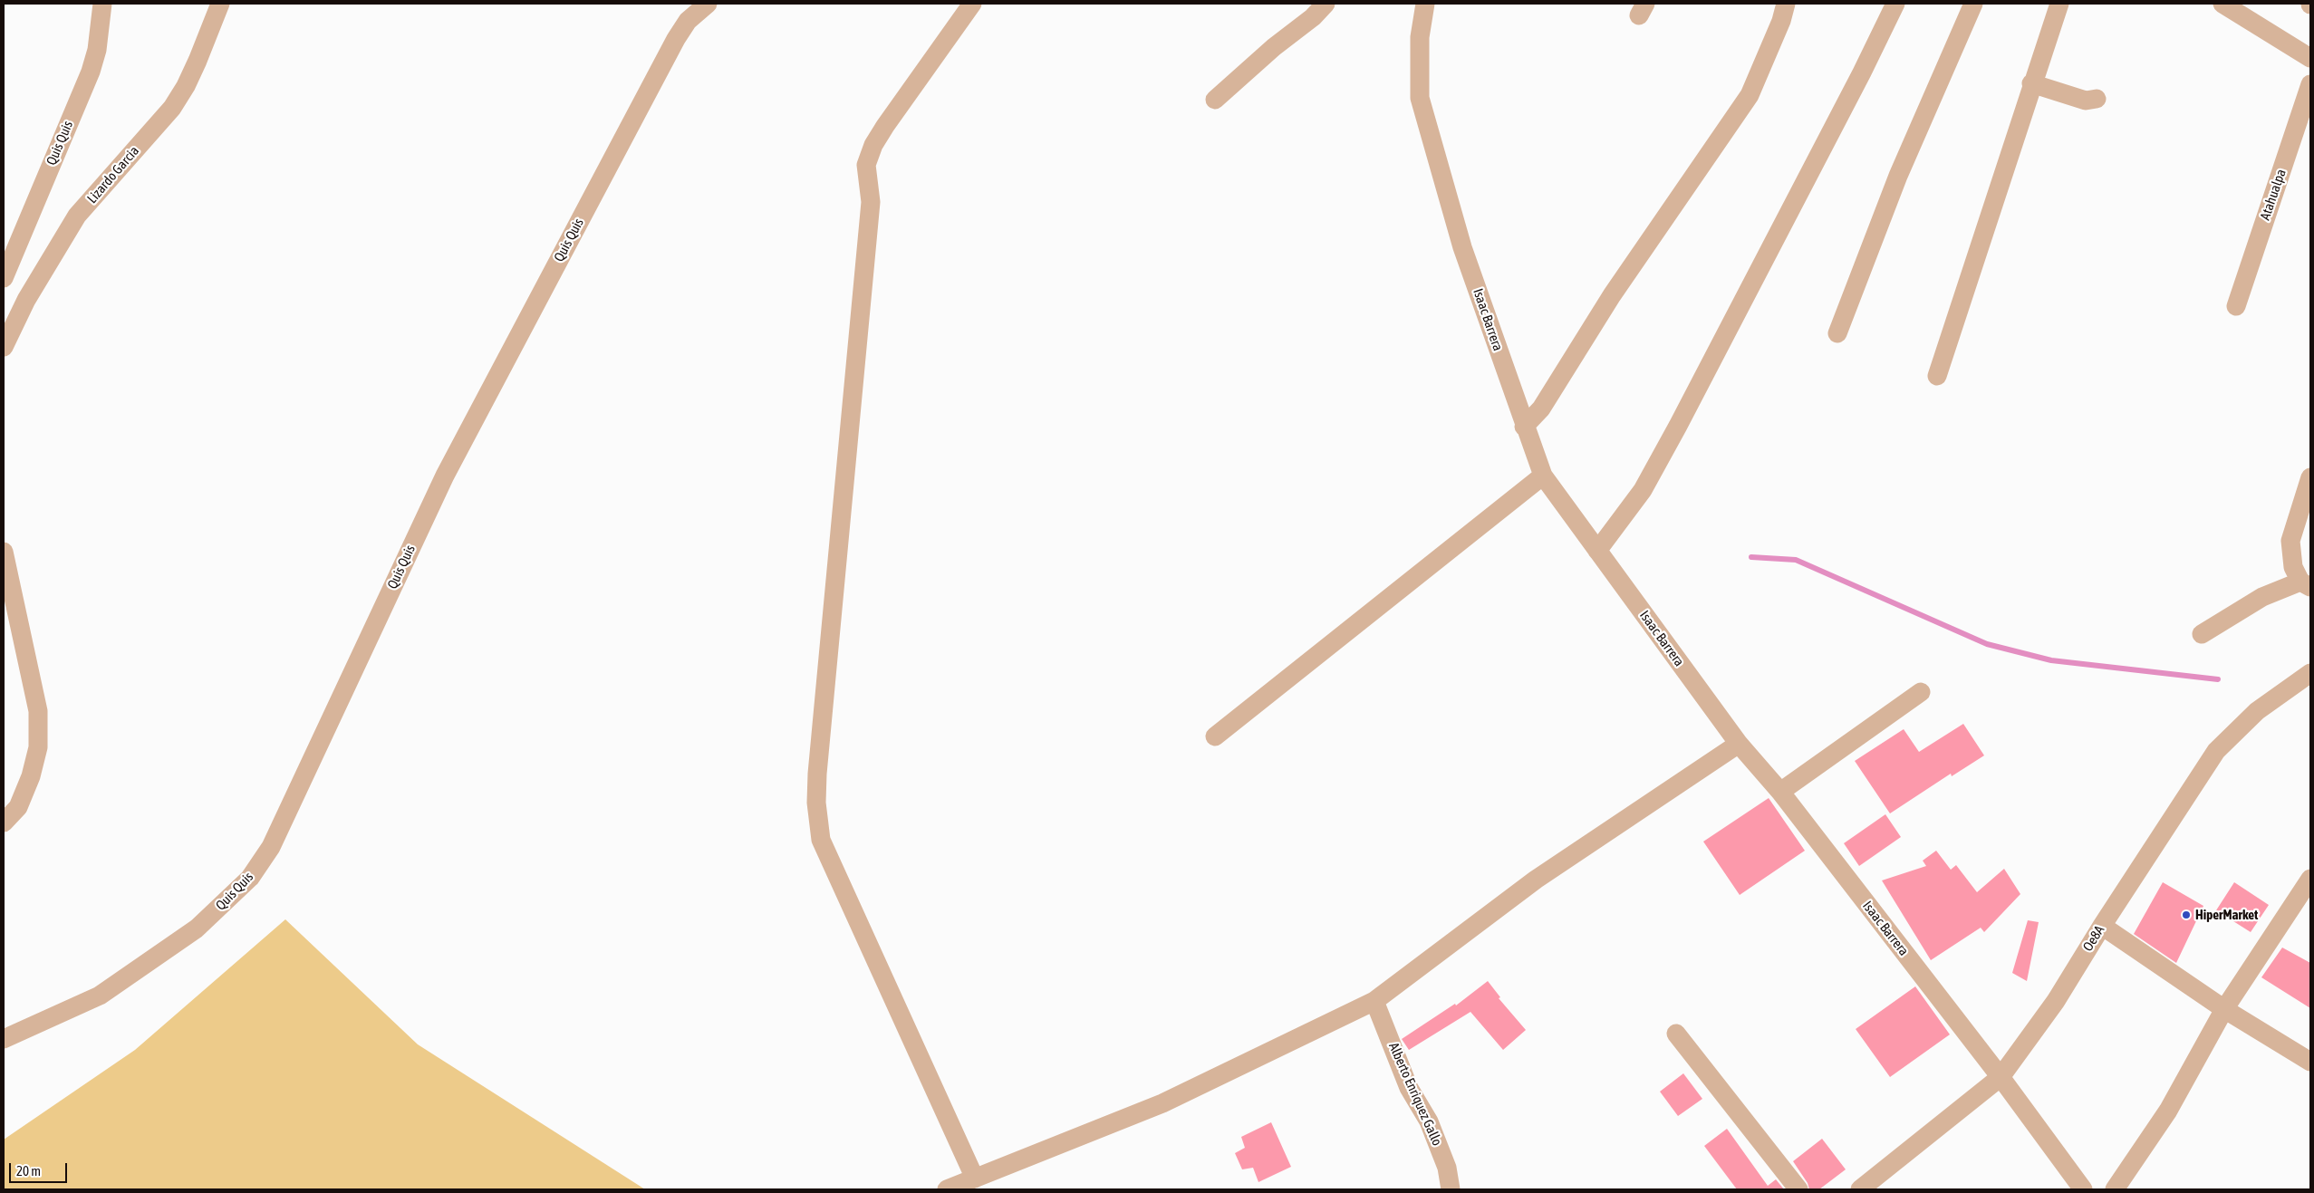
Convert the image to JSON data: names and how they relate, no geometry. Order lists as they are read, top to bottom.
{
  "streets": {
    "street": [
      "Quis Quis",
      "Lizardo Garcia",
      "Atahualpa",
      "Isaac Barrera",
      "Oe8A",
      "Alberto Enriquez Gallo"
    ]
  },
  "crossings": [
    ["Isaac Barrera", "Oe8A"]
  ],
  "places": ["HiperMarket"],
  "scale_bar": "20 m"
}
